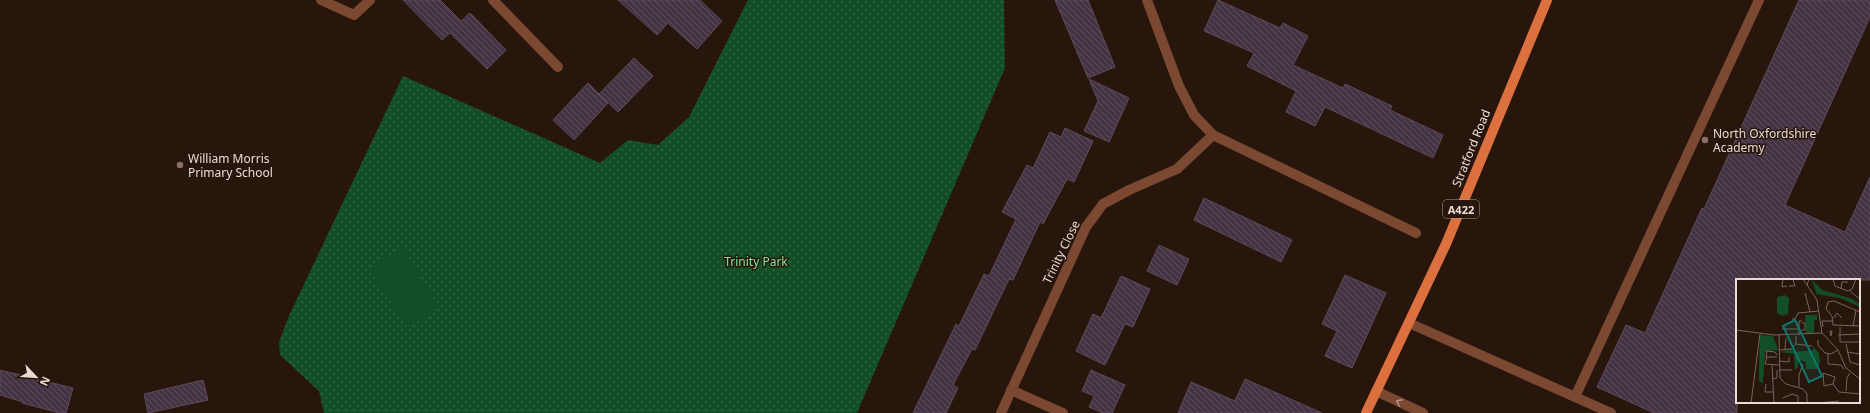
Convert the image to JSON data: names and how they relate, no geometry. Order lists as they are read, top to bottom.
{
  "streets": {
    "main road": ["Stratford Road", "A422"],
    "street": ["Trinity Close"]
  },
  "parks": ["Trinity Park"],
  "places": ["North Oxfordshire Academy", "William Morris Primary School"],
  "north": "bottom right"
}
